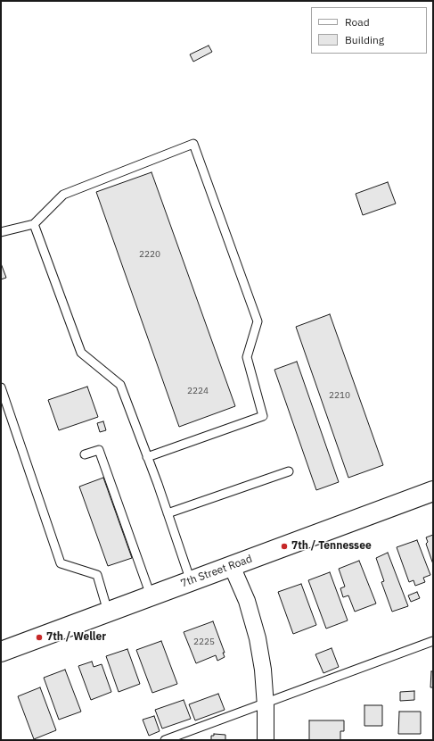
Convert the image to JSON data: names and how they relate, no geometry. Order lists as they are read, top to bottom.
{
  "streets": {
    "main road": ["7th Street Road"]
  },
  "places": ["7th / Tennessee", "7th / Weller"],
  "house_numbers": [
    "2220",
    "2224",
    "2210",
    "2225"
  ],
  "legend": ["Road", "Building"]
}
